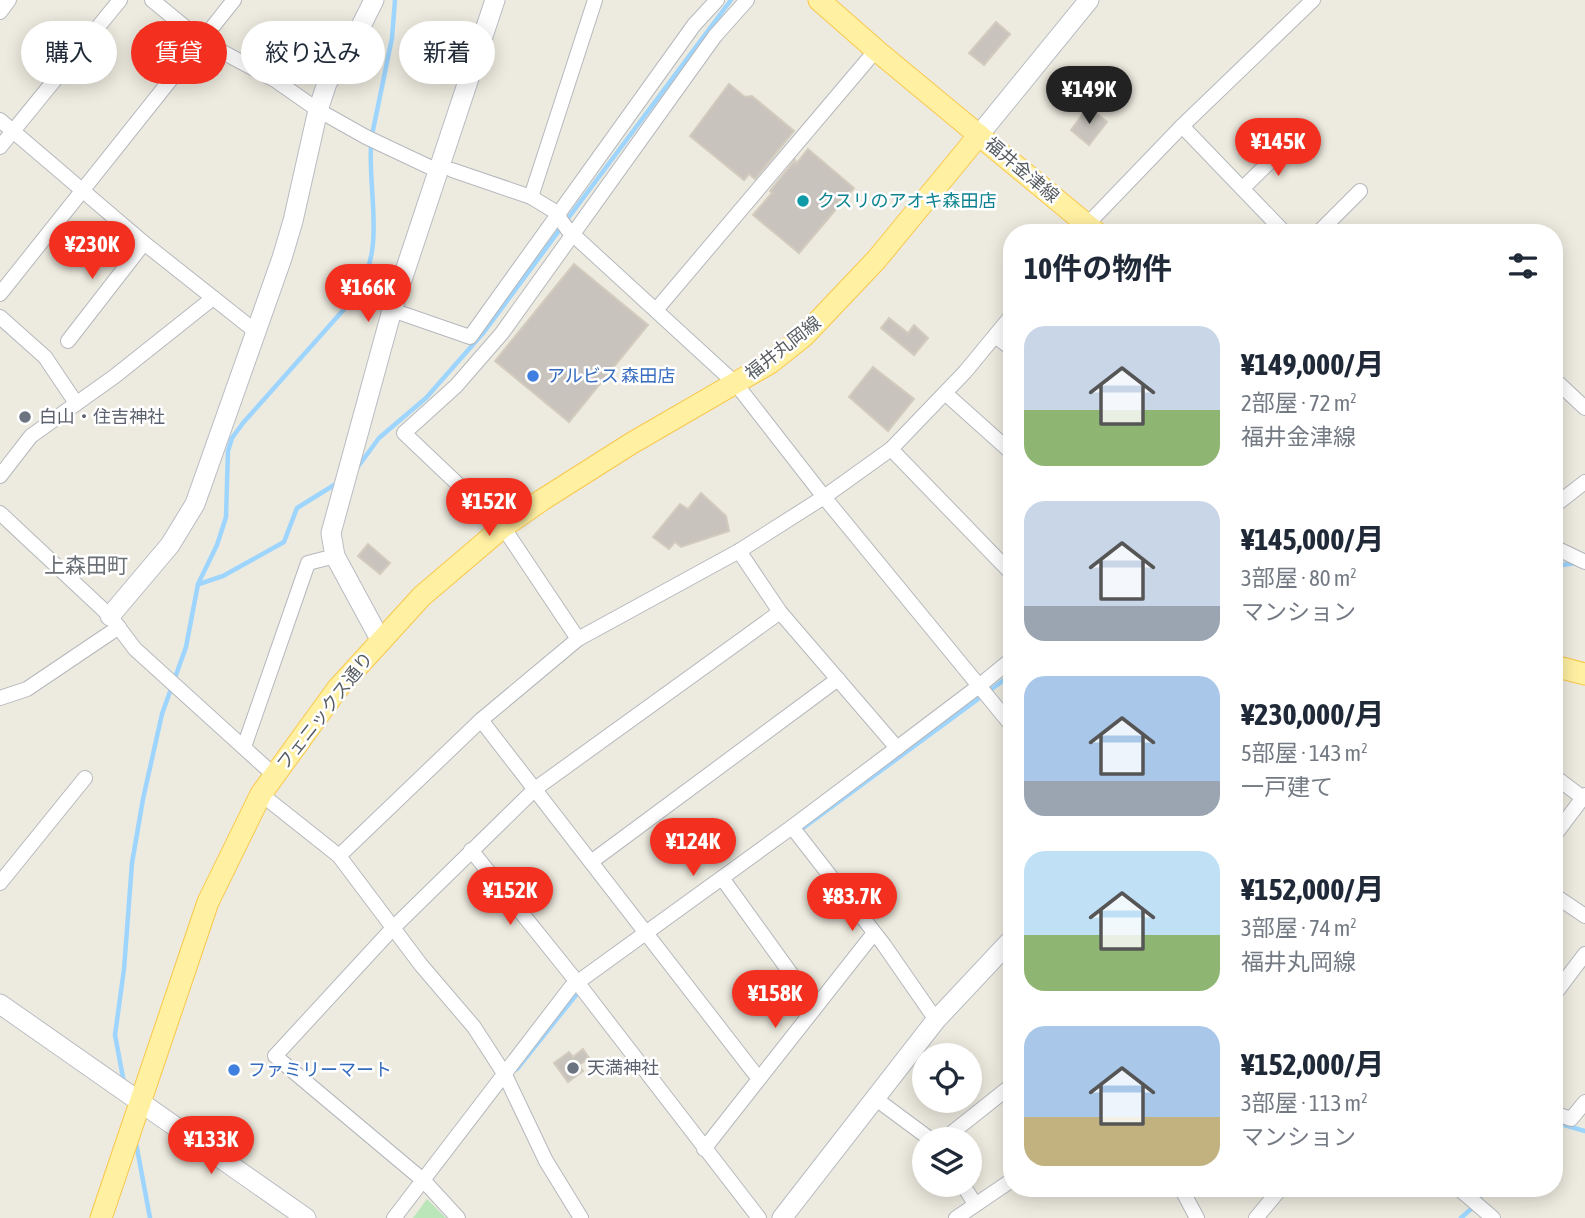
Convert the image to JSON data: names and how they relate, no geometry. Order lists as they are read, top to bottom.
{
  "streets": {
    "main road": ["福井金津線", "福井丸岡線", "フェニックス通り"]
  },
  "crossings": [
    ["福井金津線", "福井丸岡線"],
    ["福井丸岡線", "フェニックス通り"]
  ],
  "districts": ["上森田町"],
  "places": [
    "クスリのアオキ森田店",
    "アルビス 森田店",
    "白山・住吉神社",
    "天満神社",
    "ファミリーマート"
  ],
  "page": {
    "chip": [
      "購入",
      "賃貸",
      "絞り込み",
      "新着"
    ],
    "price": [
      "¥149K",
      "¥145K",
      "¥230K",
      "¥166K",
      "¥152K",
      "¥124K",
      "¥152K",
      "¥83.7K",
      "¥158K",
      "¥133K"
    ],
    "heading": "10件の物件",
    "list": [
      {
        "name": "¥149,000/月",
        "note": "2部屋 · 72 m² · 福井金津線"
      },
      {
        "name": "¥145,000/月",
        "note": "3部屋 · 80 m² · マンション"
      },
      {
        "name": "¥230,000/月",
        "note": "5部屋 · 143 m² · 一戸建て"
      },
      {
        "name": "¥152,000/月",
        "note": "3部屋 · 74 m² · 福井丸岡線"
      },
      {
        "name": "¥152,000/月",
        "note": "3部屋 · 113 m² · マンション"
      }
    ]
  }
}
